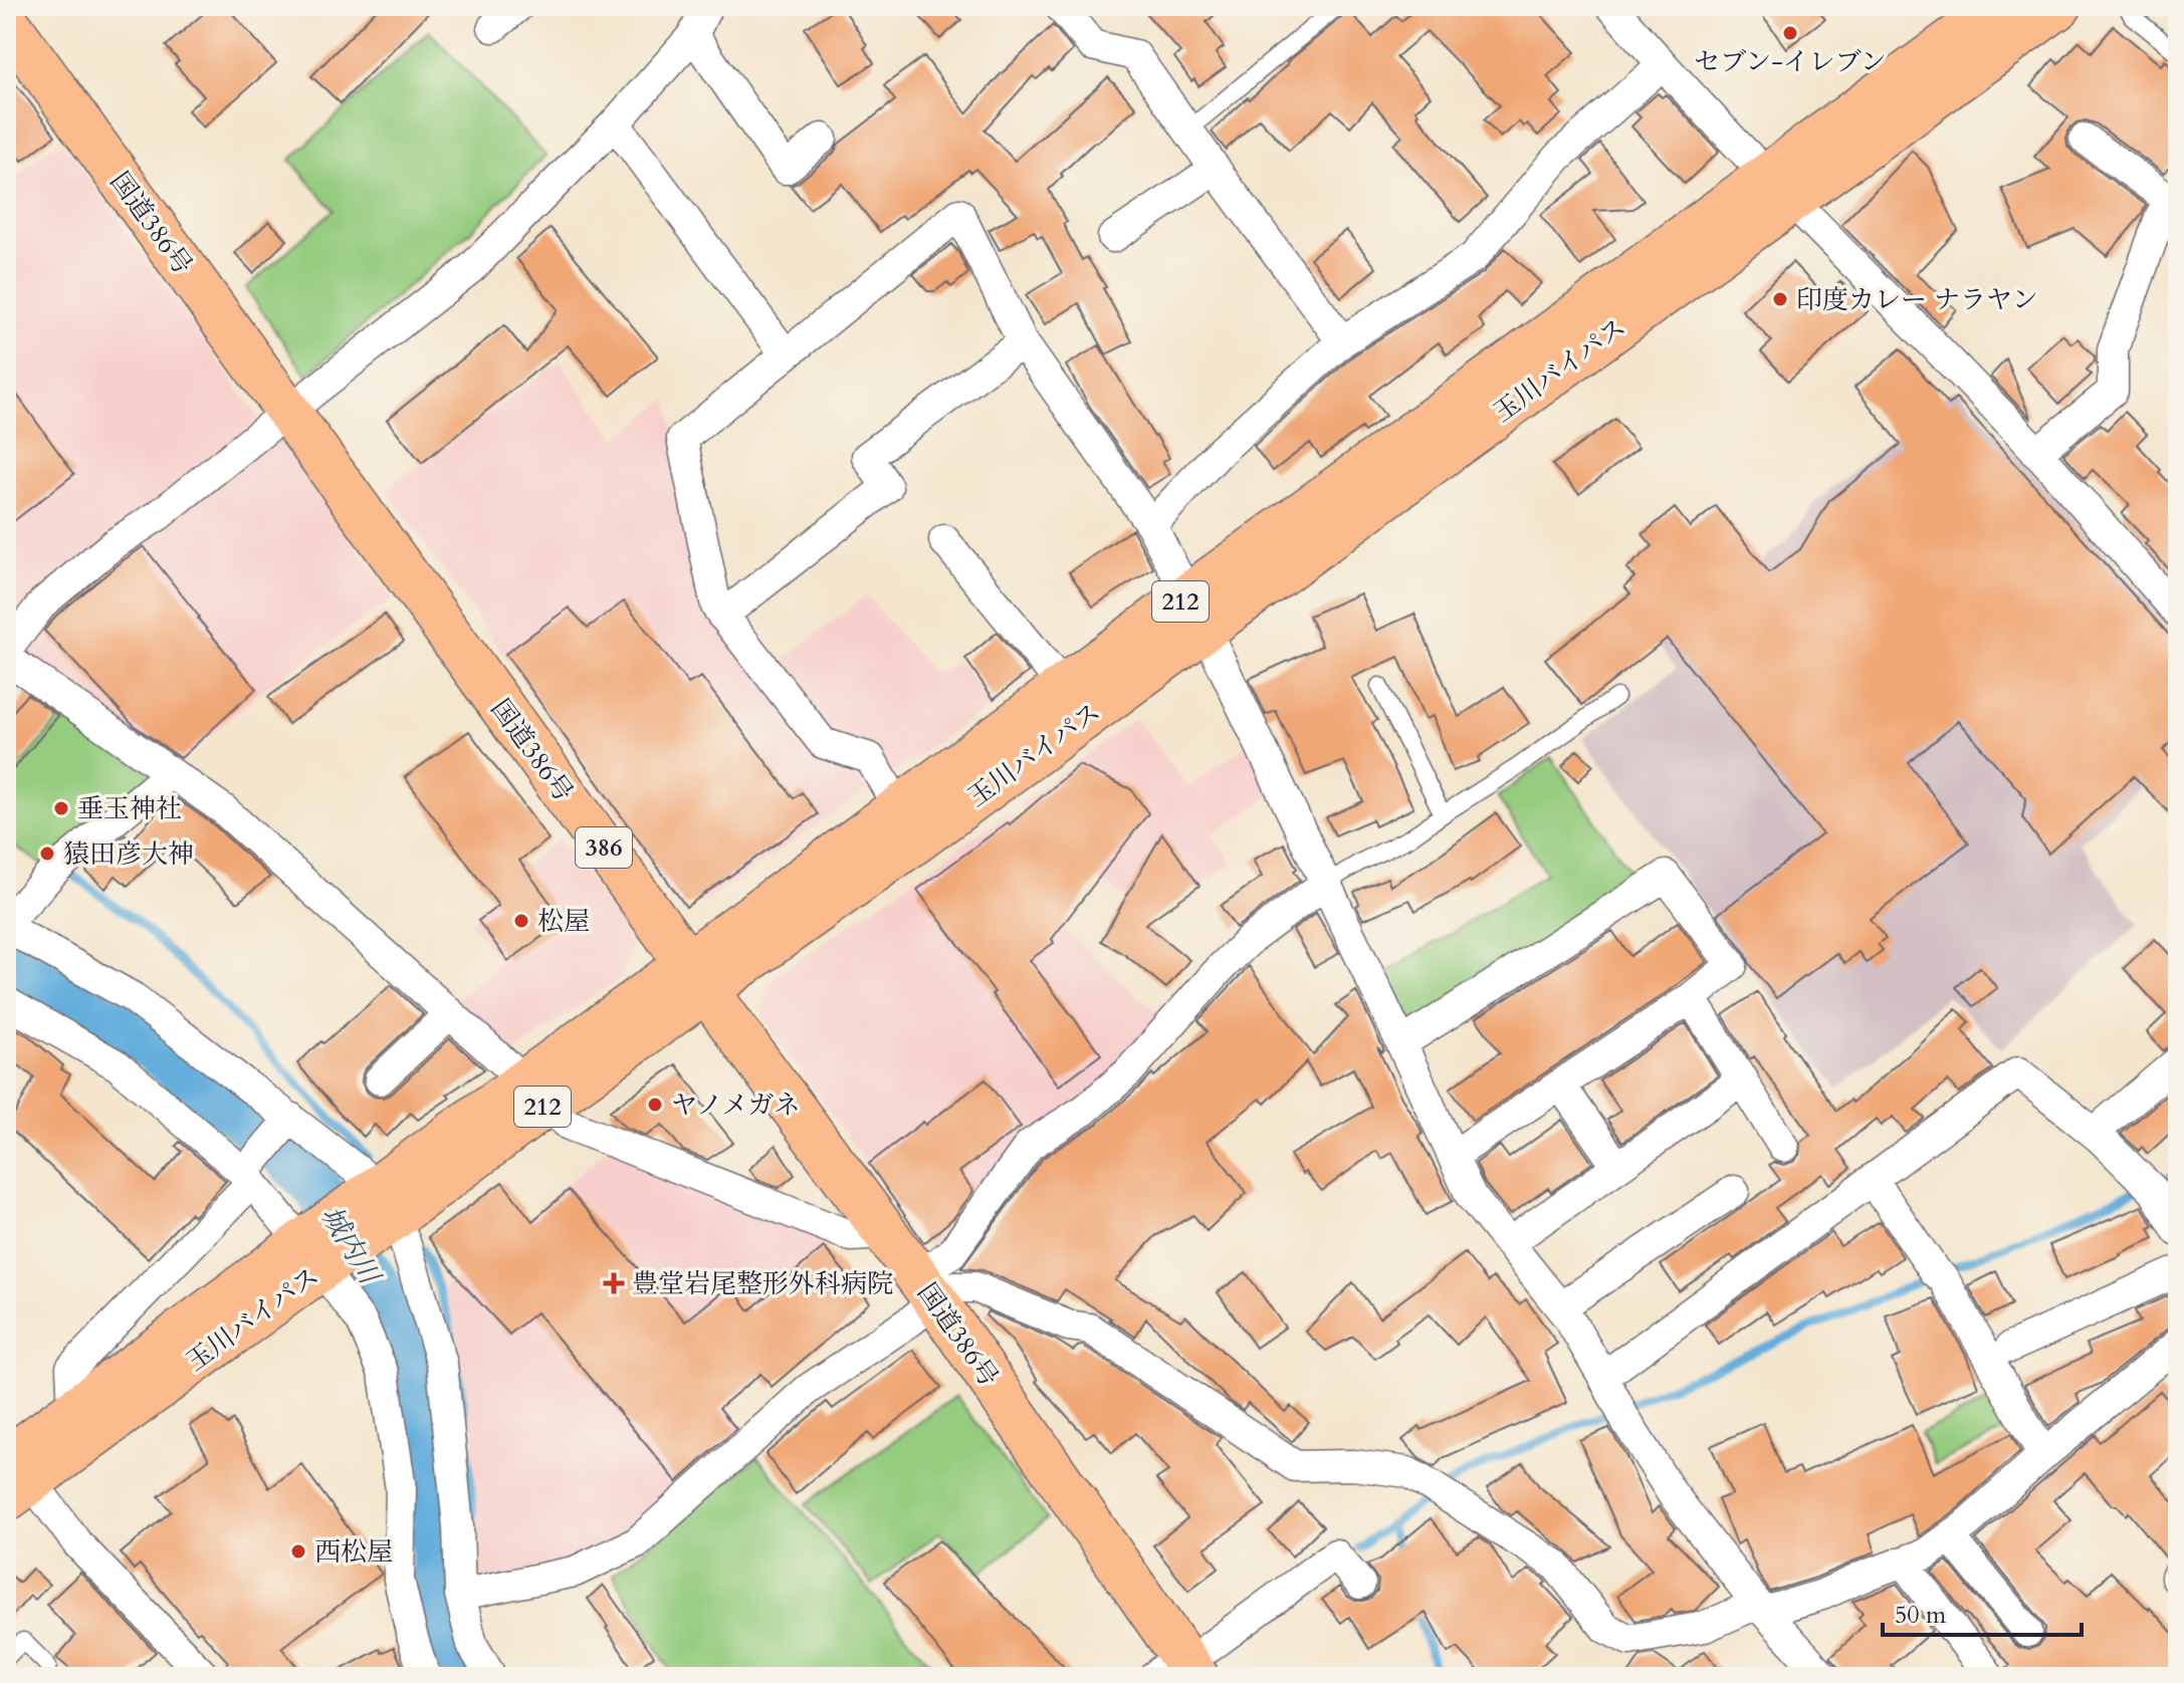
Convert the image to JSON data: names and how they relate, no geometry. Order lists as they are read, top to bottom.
{
  "streets": {
    "highway": [
      "国道386号",
      "玉川バイパス",
      "212",
      "386"
    ]
  },
  "crossings": [
    ["国道386号", "玉川バイパス"]
  ],
  "water": ["城内川"],
  "places": {
    "other": [
      "セブン-イレブン",
      "印度カレー ナラヤン",
      "垂玉神社",
      "猿田彦大神",
      "松屋",
      "ヤノメガネ",
      "西松屋"
    ],
    "health": ["豊堂岩尾整形外科病院"]
  },
  "scale_bar": "50 m"
}
